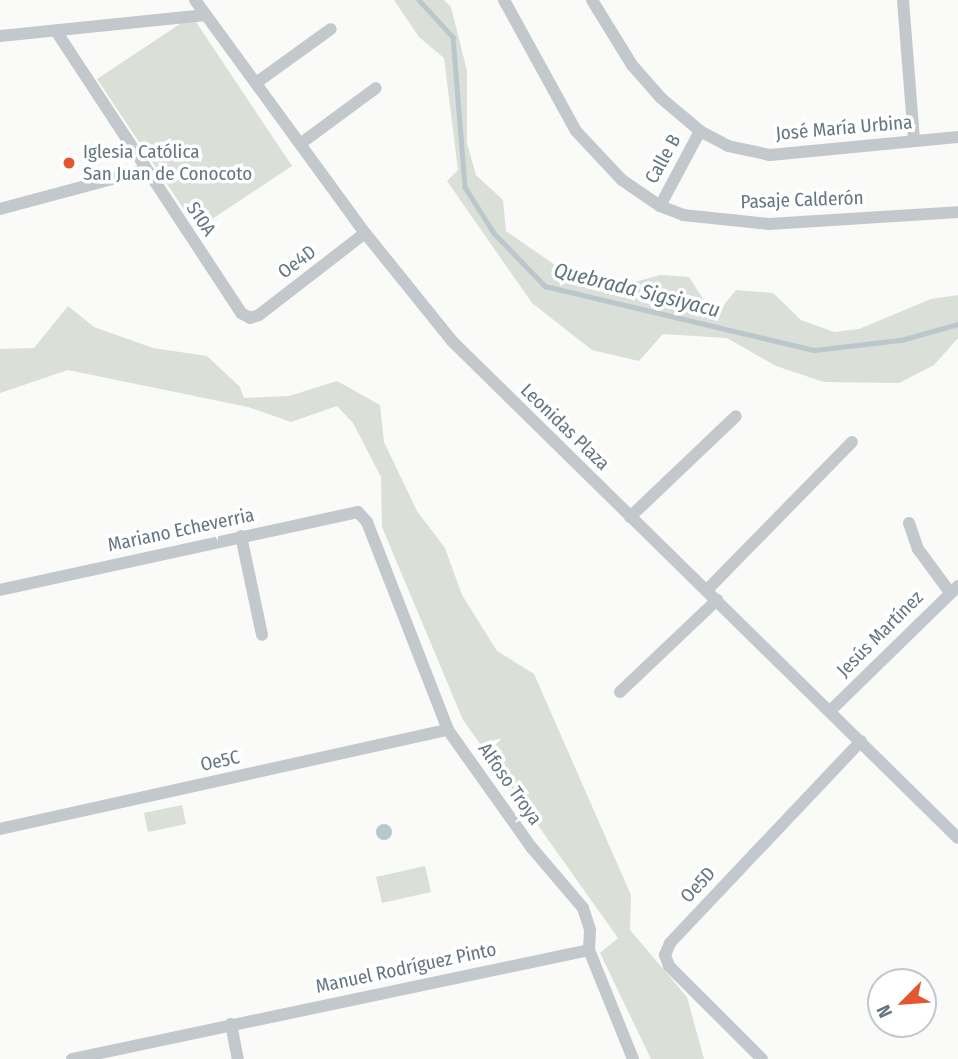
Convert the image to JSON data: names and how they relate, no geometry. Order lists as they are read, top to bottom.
{
  "streets": {
    "street": [
      "José María Urbina",
      "Calle B",
      "Pasaje Calderón",
      "S10A",
      "Oe4D",
      "Leonidas Plaza",
      "Mariano Echeverria",
      "Jesús Martínez",
      "Oe5C",
      "Alfoso Troya",
      "Oe5D",
      "Manuel Rodríguez Pinto"
    ]
  },
  "crossings": [
    ["José María Urbina", "Calle B"],
    ["Calle B", "Pasaje Calderón"],
    ["S10A", "Oe4D"],
    ["Oe4D", "Leonidas Plaza"],
    ["Leonidas Plaza", "Jesús Martínez"],
    ["Leonidas Plaza", "Oe5D"],
    ["Mariano Echeverria", "Alfoso Troya"],
    ["Oe5C", "Alfoso Troya"],
    ["Alfoso Troya", "Manuel Rodríguez Pinto"]
  ],
  "water": ["Quebrada Sigsiyacu"],
  "places": ["Iglesia Católica San Juan de Conocoto"],
  "north": "bottom left"
}
